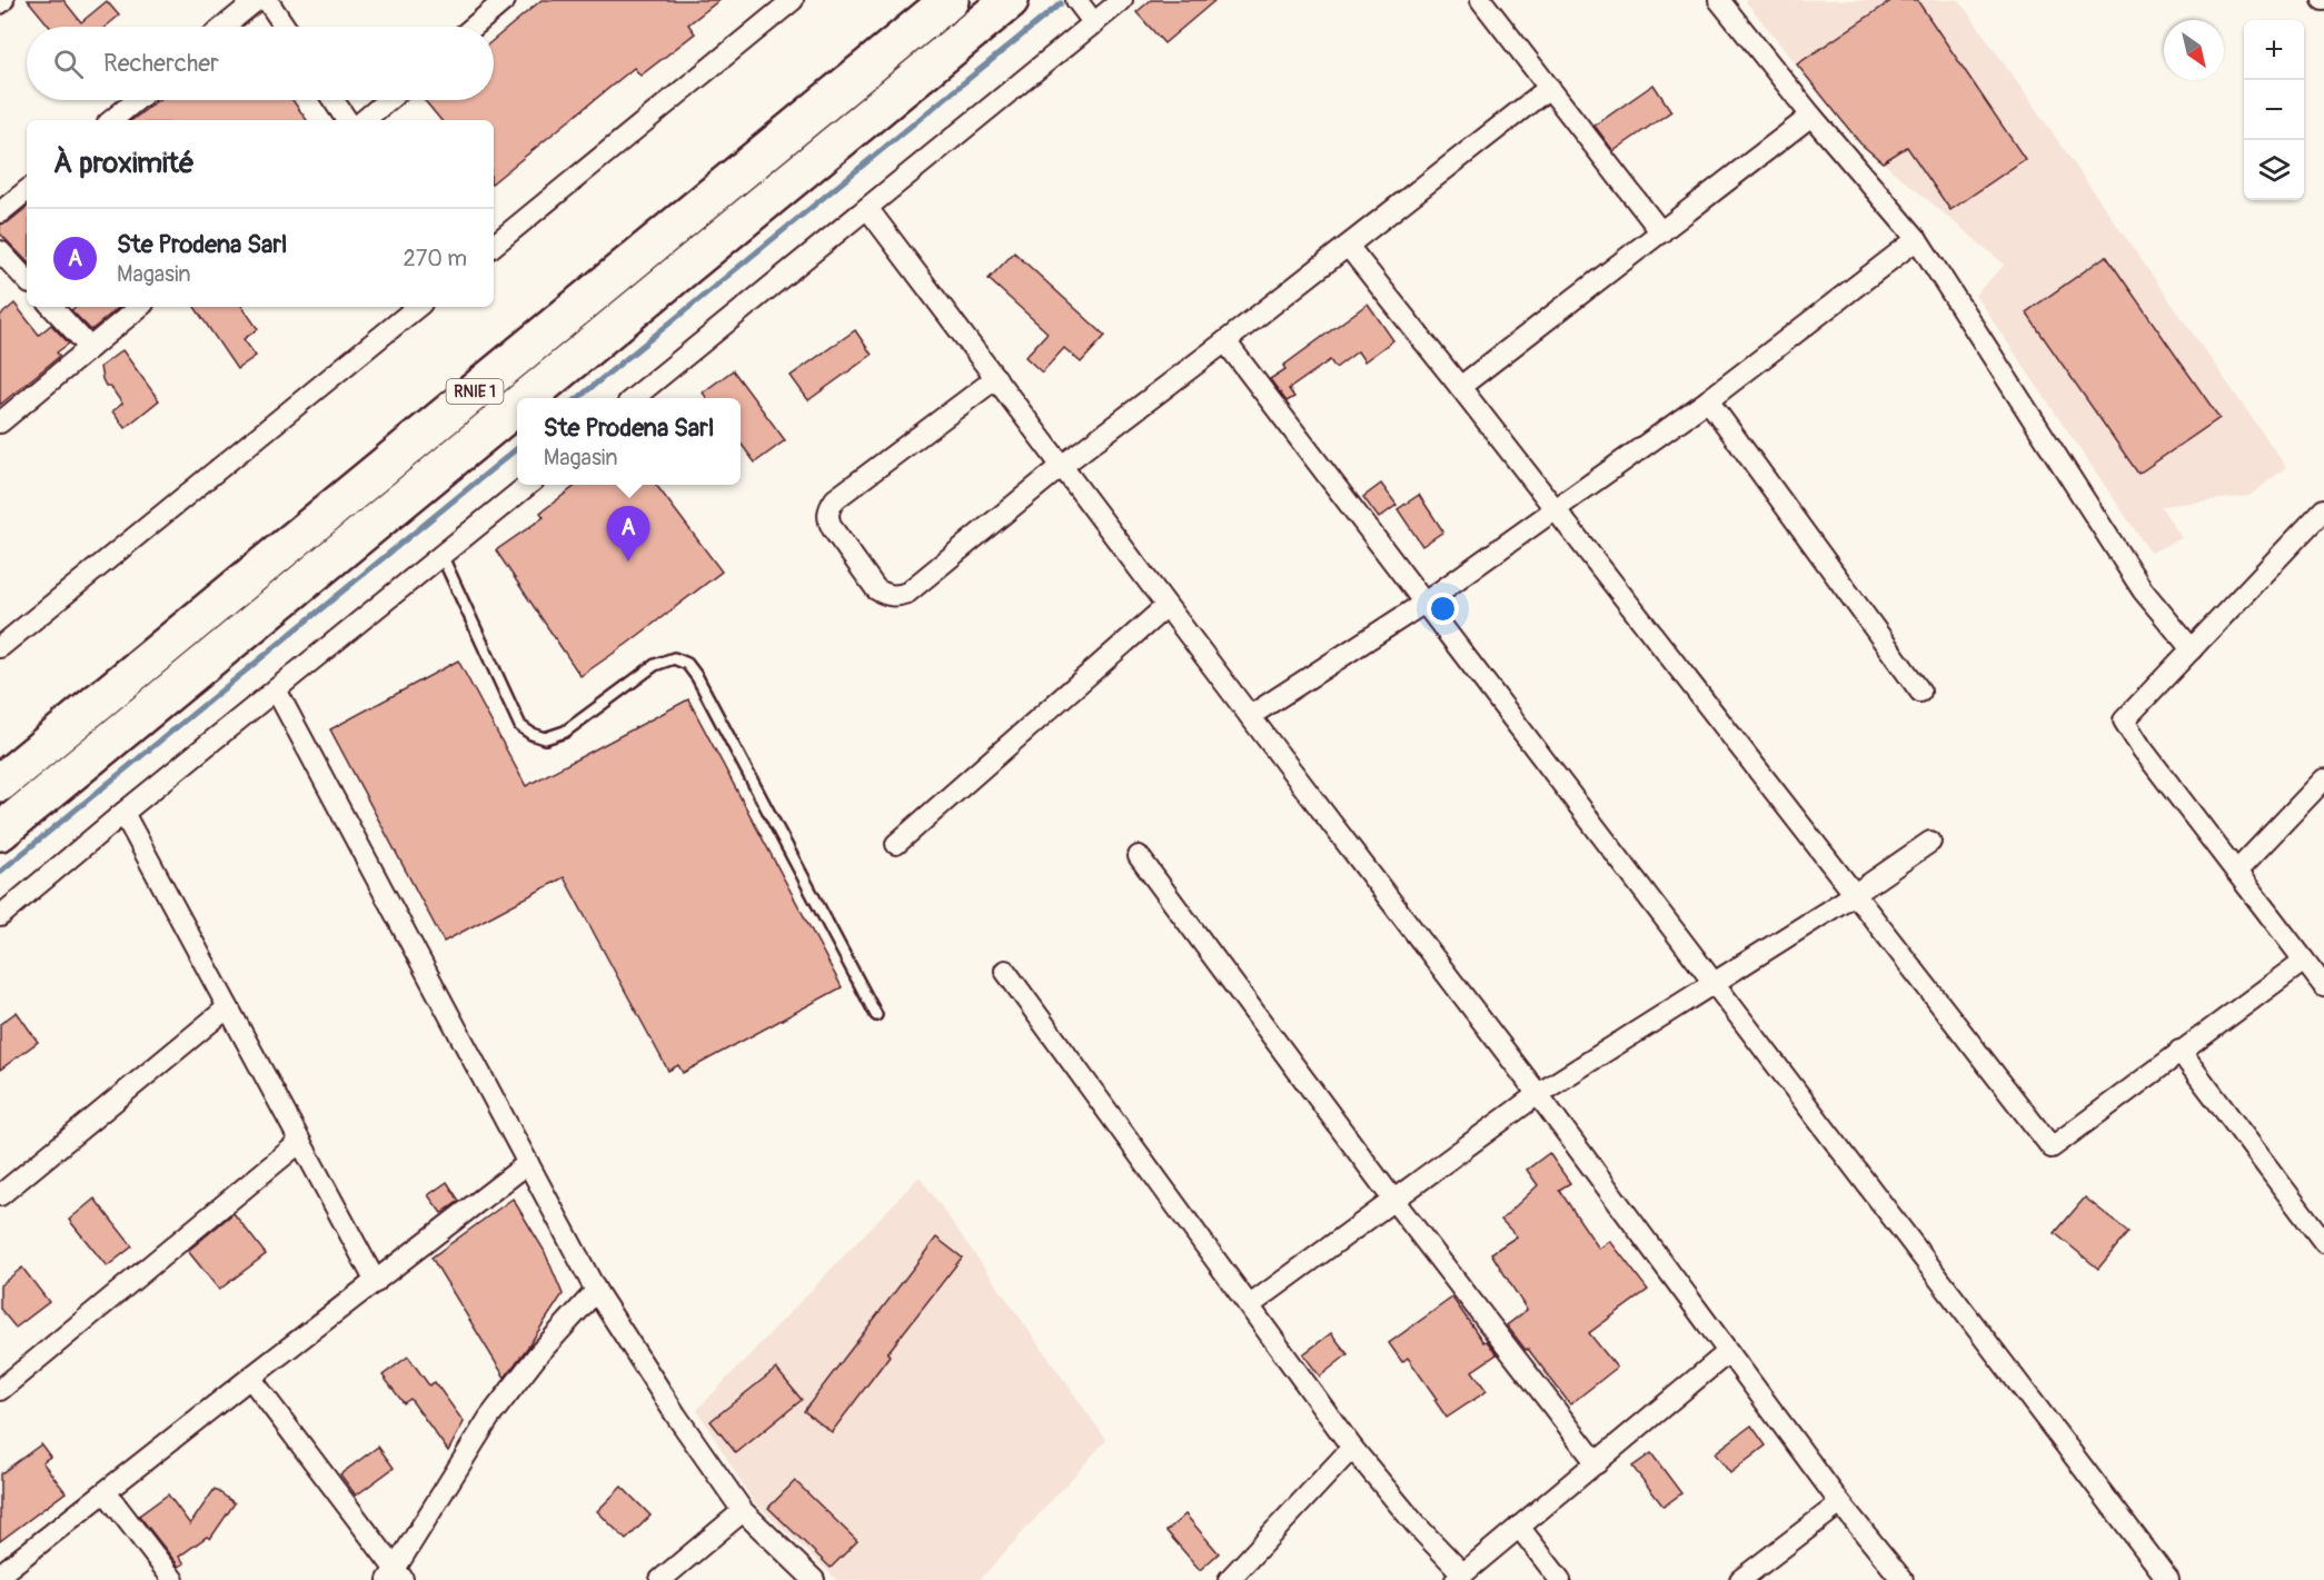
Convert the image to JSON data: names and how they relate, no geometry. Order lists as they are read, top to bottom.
{
  "streets": {
    "highway": ["RNIE 1"]
  },
  "north": "bottom right",
  "page": {
    "map_buttons": ["+", "−"],
    "search": "Rechercher",
    "heading": "À proximité",
    "list": [
      {
        "mark": "A",
        "name": "Ste Prodena Sarl",
        "note": "Magasin",
        "value": "270 m"
      }
    ],
    "popup": ["Ste Prodena Sarl", "Magasin"],
    "pins": "A"
  }
}
